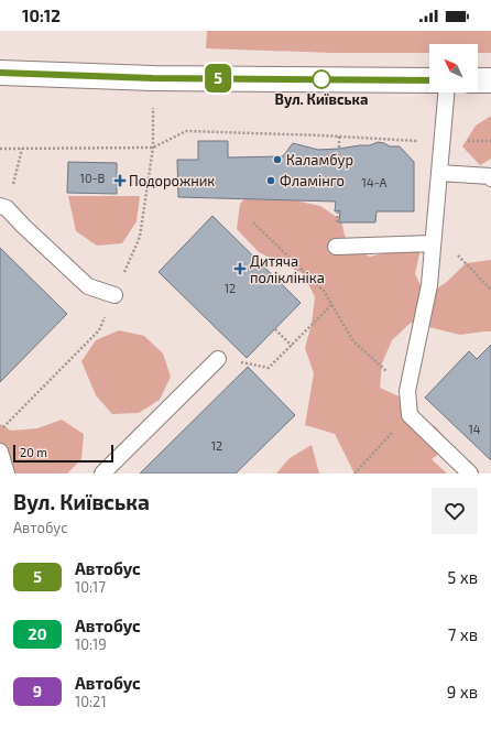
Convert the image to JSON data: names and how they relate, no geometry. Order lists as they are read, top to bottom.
{
  "places": {
    "other": ["Вул. Київська", "Каламбур", "Фламінго"],
    "health": ["Подорожник", "Дитяча поліклініка"]
  },
  "lines": ["bus line 5"],
  "house_numbers": [
    "10-В",
    "14-А",
    "12",
    "14",
    "12"
  ],
  "scale_bar": "20 m",
  "north": "top left",
  "page": {
    "status": "10:12",
    "on_map": "5",
    "scale": "20 m",
    "heading": ["Вул. Київська", "Автобус"],
    "list": [
      {
        "mark": "5",
        "name": "Автобус",
        "note": "10:17",
        "value": "5 хв"
      },
      {
        "mark": "20",
        "name": "Автобус",
        "note": "10:19",
        "value": "7 хв"
      },
      {
        "mark": "9",
        "name": "Автобус",
        "note": "10:21",
        "value": "9 хв"
      }
    ]
  }
}
